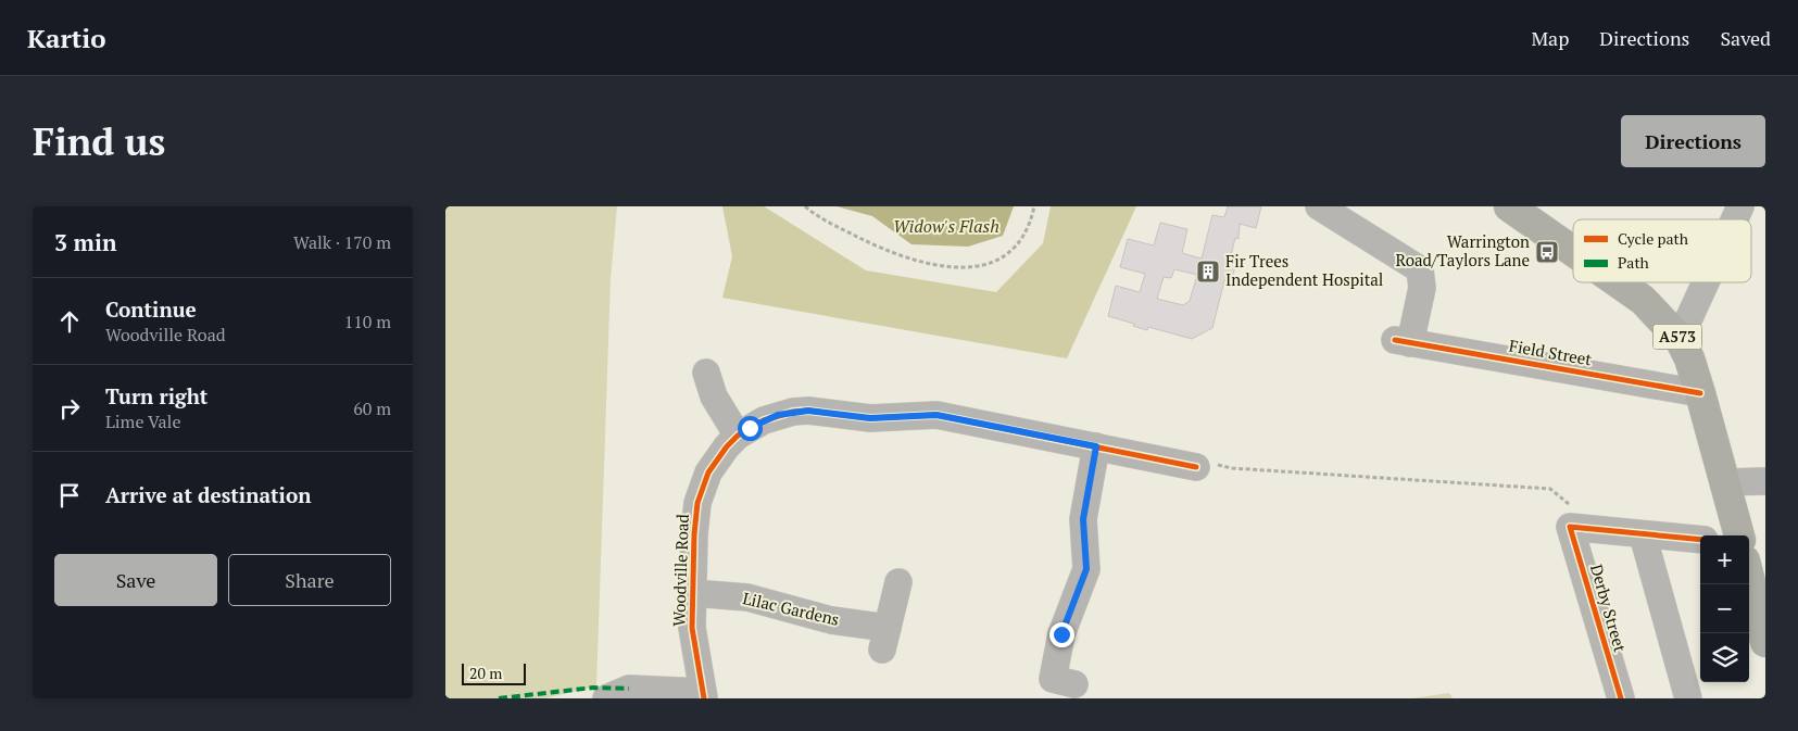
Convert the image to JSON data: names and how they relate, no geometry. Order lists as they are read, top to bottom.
{
  "streets": {
    "main road": ["A573"],
    "street": [
      "Field Street",
      "Woodville Road",
      "Derby Street",
      "Lilac Gardens"
    ]
  },
  "crossings": [
    ["A573", "Field Street"],
    ["Woodville Road", "Lilac Gardens"]
  ],
  "water": ["Widow's Flash"],
  "places": {
    "bus stop": ["Warrington Road/Taylors Lane"],
    "building": ["Fir Trees Independent Hospital"]
  },
  "legend": ["Cycle path", "Path"],
  "scale_bar": "20 m",
  "page": {
    "header": "Kartio",
    "nav": ["Map", "Directions", "Saved"],
    "buttons": [
      "Directions",
      ["Save", "Share"]
    ],
    "title": "Find us",
    "heading": ["3 min", "Walk · 170 m"],
    "list": [
      ["Continue", "Woodville Road", "110 m"],
      ["Turn right", "Lime Vale", "60 m"],
      "Arrive at destination"
    ],
    "map_buttons": ["+", "−"],
    "scale": "20 m"
  }
}
